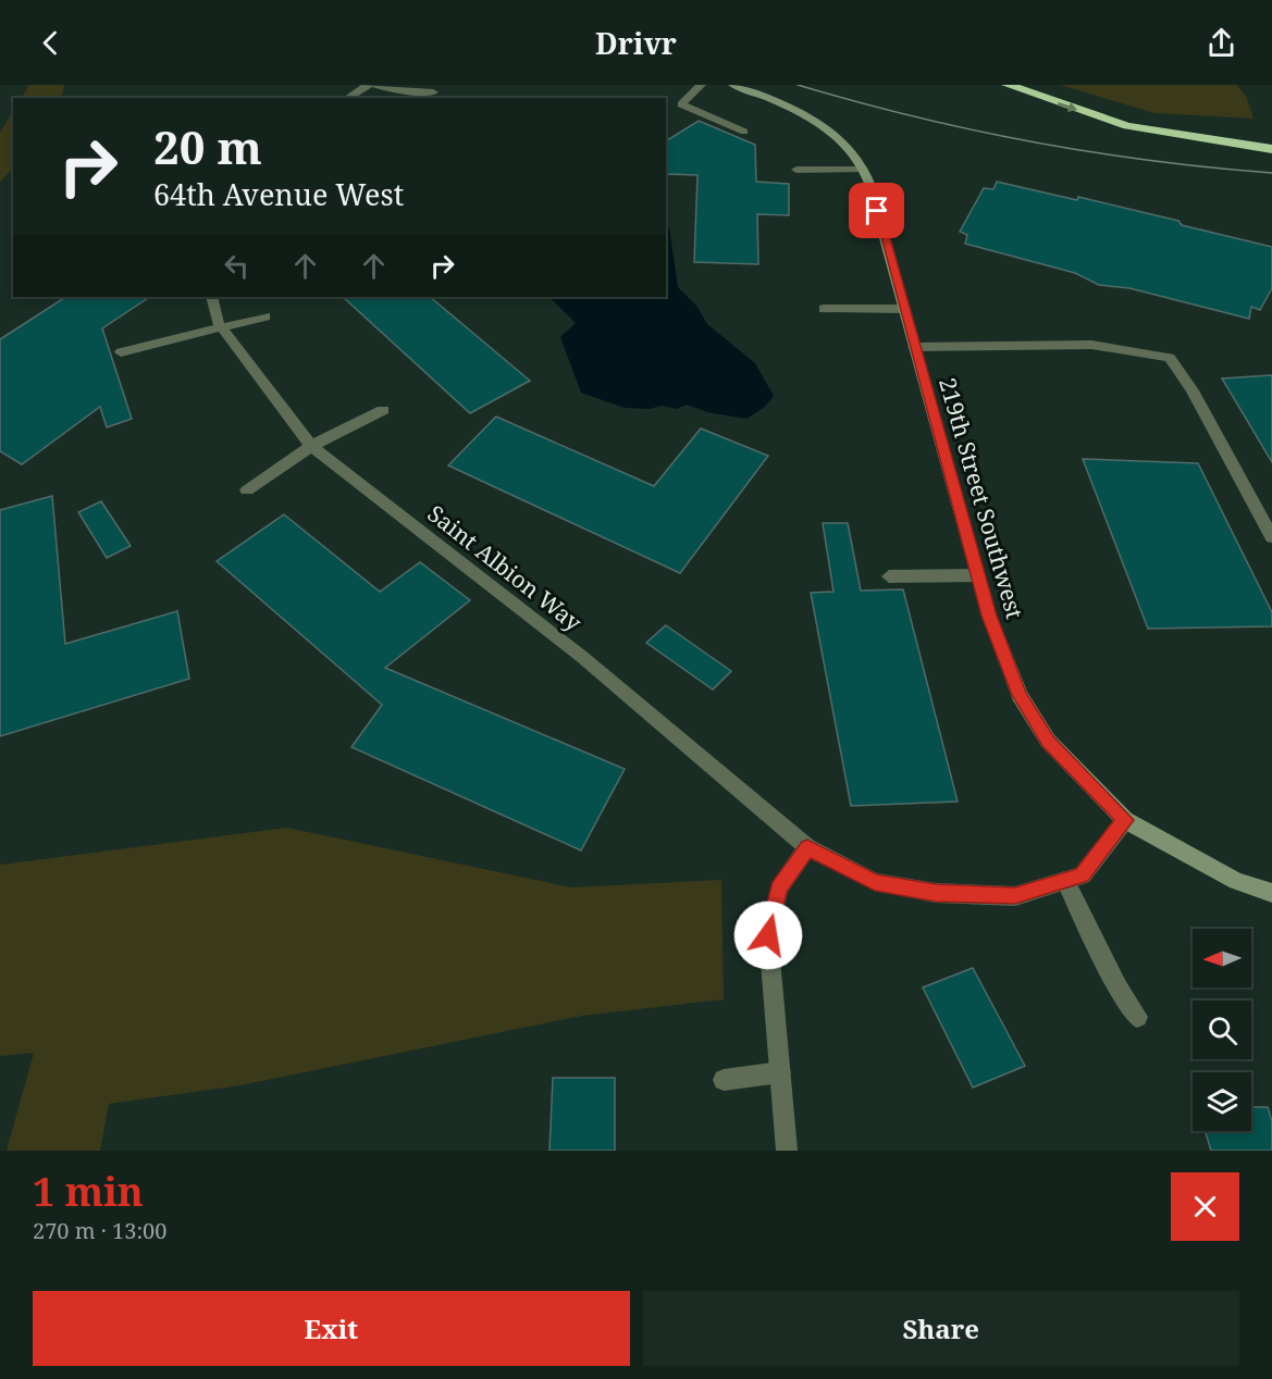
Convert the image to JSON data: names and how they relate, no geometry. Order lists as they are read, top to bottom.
{
  "streets": {
    "street": ["219th Street Southwest", "Saint Albion Way"]
  },
  "crossings": [
    ["219th Street Southwest", "Saint Albion Way"]
  ],
  "north": "left",
  "page": {
    "header": "Drivr",
    "turn": ["20 m", "64th Avenue West"],
    "heading": ["1 min", "270 m · 13:00"],
    "buttons": ["Exit", "Share"]
  }
}
